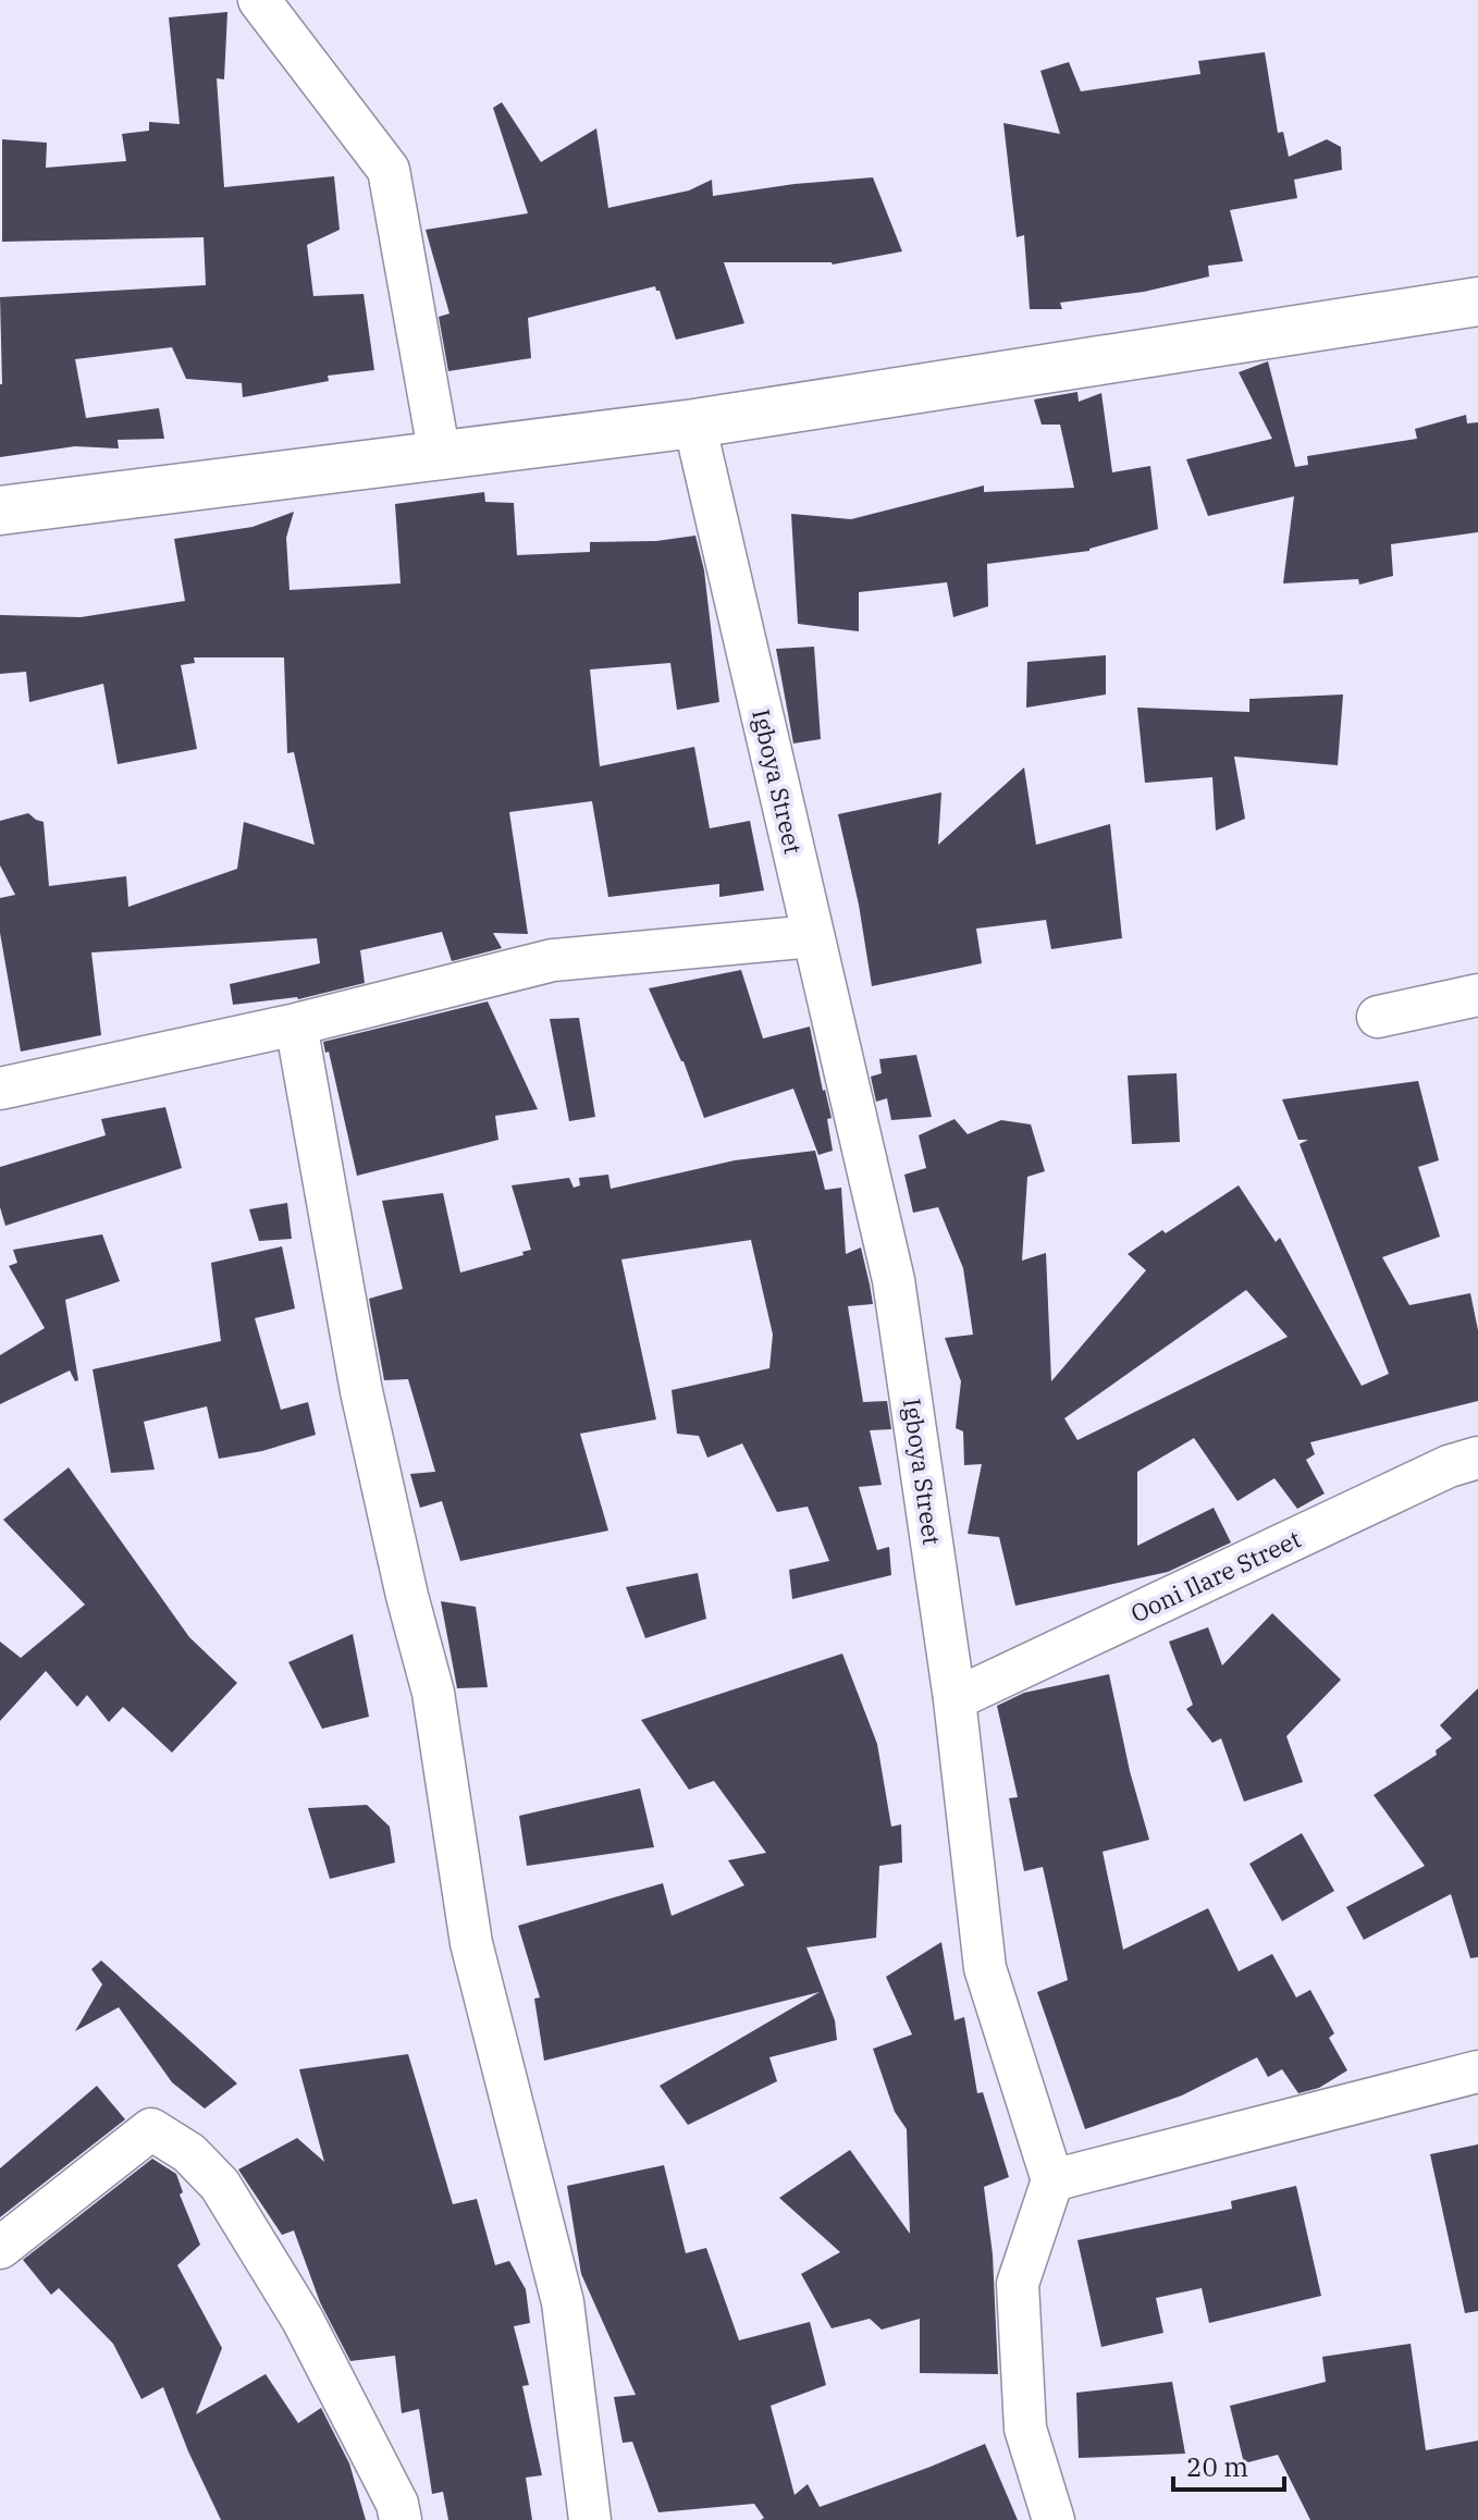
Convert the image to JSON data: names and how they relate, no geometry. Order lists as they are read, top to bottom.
{
  "streets": {
    "street": ["Igboya Street", "Ooni Ilare Street"]
  },
  "crossings": [
    ["Igboya Street", "Ooni Ilare Street"]
  ],
  "scale_bar": "20 m"
}
